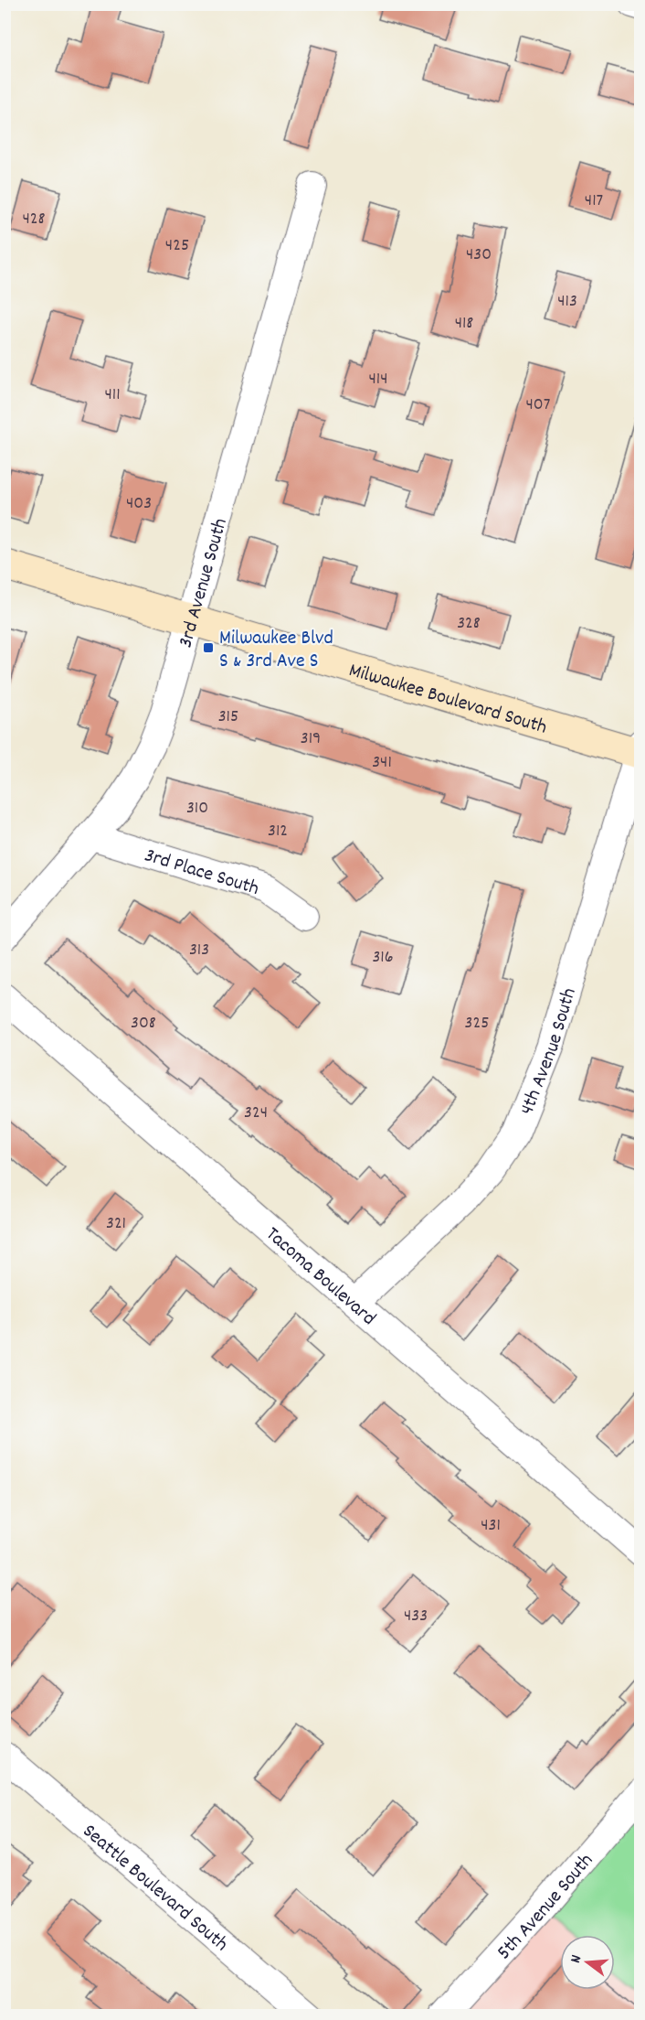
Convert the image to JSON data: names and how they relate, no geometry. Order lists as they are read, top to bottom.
{
  "streets": {
    "street": [
      "3rd Avenue South",
      "Milwaukee Boulevard South",
      "3rd Place South",
      "4th Avenue South",
      "Tacoma Boulevard",
      "Seattle Boulevard South",
      "5th Avenue South"
    ]
  },
  "crossings": [
    ["3rd Avenue South", "Milwaukee Boulevard South"],
    ["3rd Avenue South", "3rd Place South"],
    ["Milwaukee Boulevard South", "4th Avenue South"],
    ["4th Avenue South", "Tacoma Boulevard"]
  ],
  "places": {
    "transit": ["Milwaukee Blvd S & 3rd Ave S"]
  },
  "house_numbers": [
    "417",
    "428",
    "425",
    "430",
    "413",
    "418",
    "414",
    "411",
    "407",
    "403",
    "328",
    "315",
    "319",
    "341",
    "310",
    "312",
    "313",
    "316",
    "308",
    "325",
    "324",
    "321",
    "431",
    "433"
  ],
  "north": "left"
}
